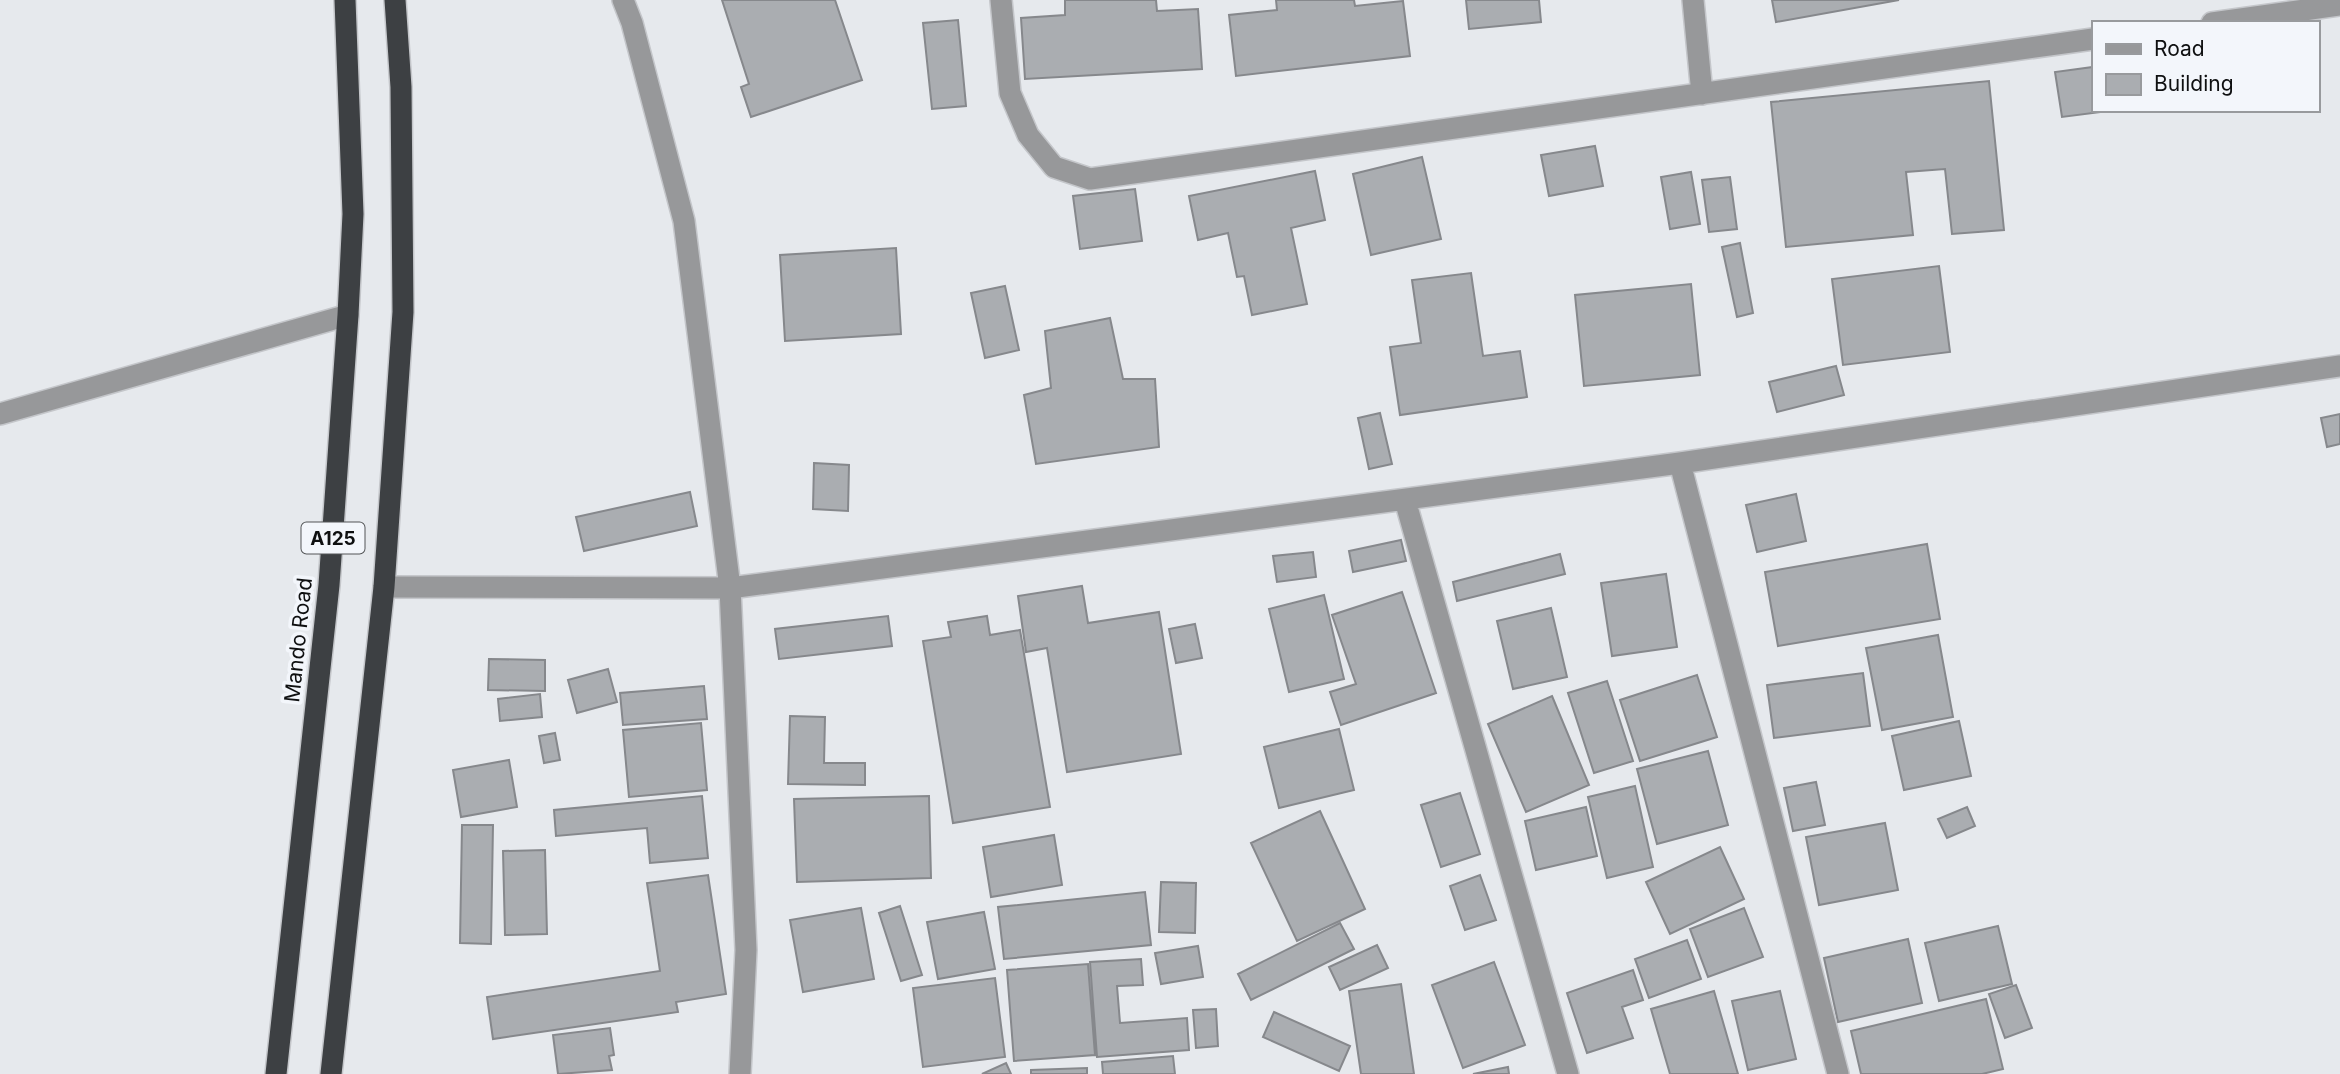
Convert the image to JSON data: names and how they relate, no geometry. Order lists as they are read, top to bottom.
{
  "streets": {
    "highway": ["A125", "Mando Road"]
  },
  "legend": ["Road", "Building"]
}
